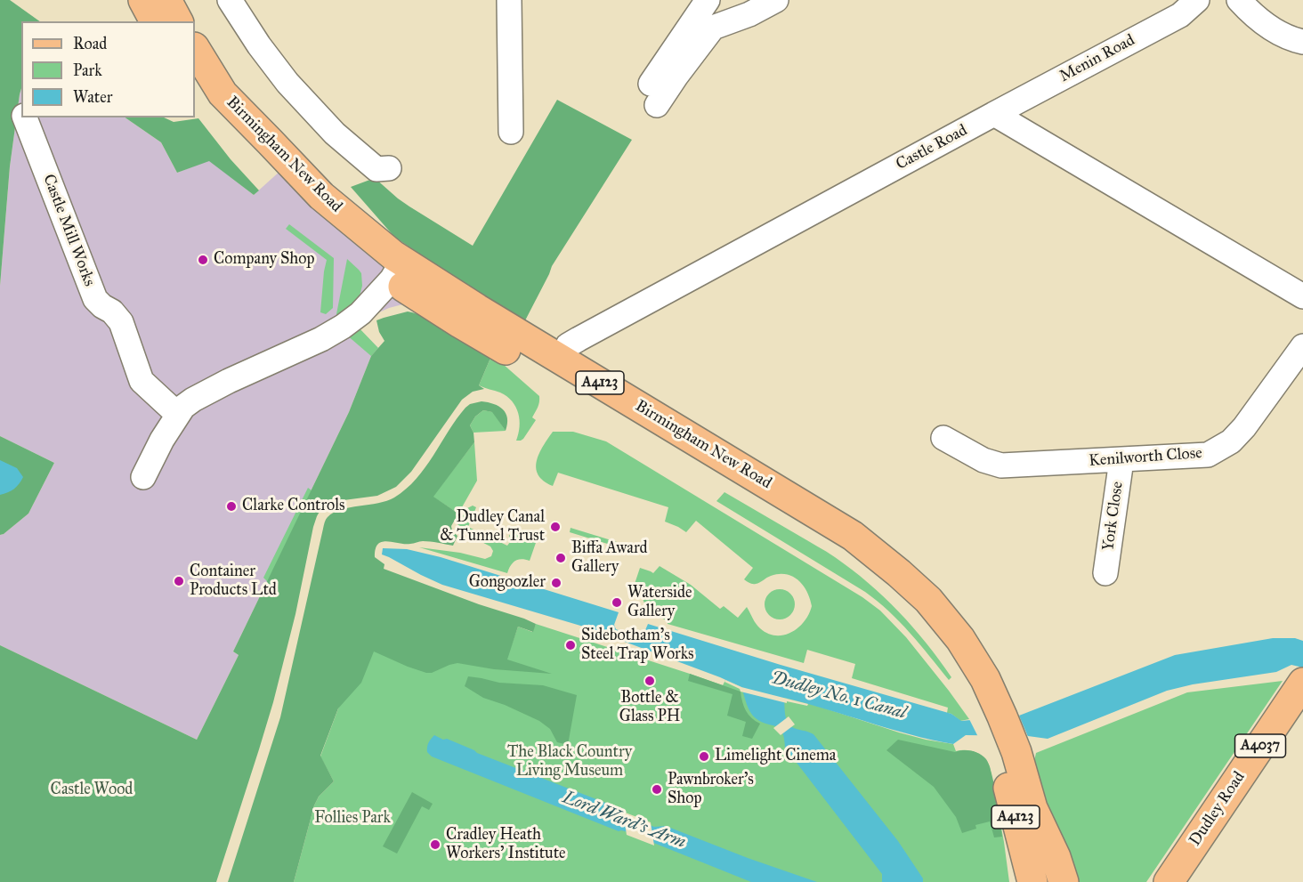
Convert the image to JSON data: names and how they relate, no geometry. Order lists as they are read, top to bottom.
{
  "streets": {
    "main road": [
      "Birmingham New Road",
      "A4123",
      "A4037",
      "Dudley Road"
    ],
    "street": [
      "Menin Road",
      "Castle Road",
      "Castle Mill Works",
      "Kenilworth Close",
      "York Close"
    ]
  },
  "crossings": [
    ["Menin Road", "Castle Road"],
    ["Castle Road", "Birmingham New Road"],
    ["Kenilworth Close", "York Close"]
  ],
  "water": ["Dudley No. 1 Canal", "Lord Ward's Arm"],
  "parks": ["The Black Country Living Museum", "Castle Wood", "Follies Park"],
  "places": [
    "Company Shop",
    "Clarke Controls",
    "Dudley Canal & Tunnel Trust",
    "Biffa Award Gallery",
    "Container Products Ltd",
    "Gongoozler",
    "Waterside Gallery",
    "Sidebotham’s Steel Trap Works",
    "Bottle & Glass PH",
    "Limelight Cinema",
    "Pawnbroker's Shop",
    "Cradley Heath Workers' Institute"
  ],
  "legend": ["Road", "Park", "Water"]
}
